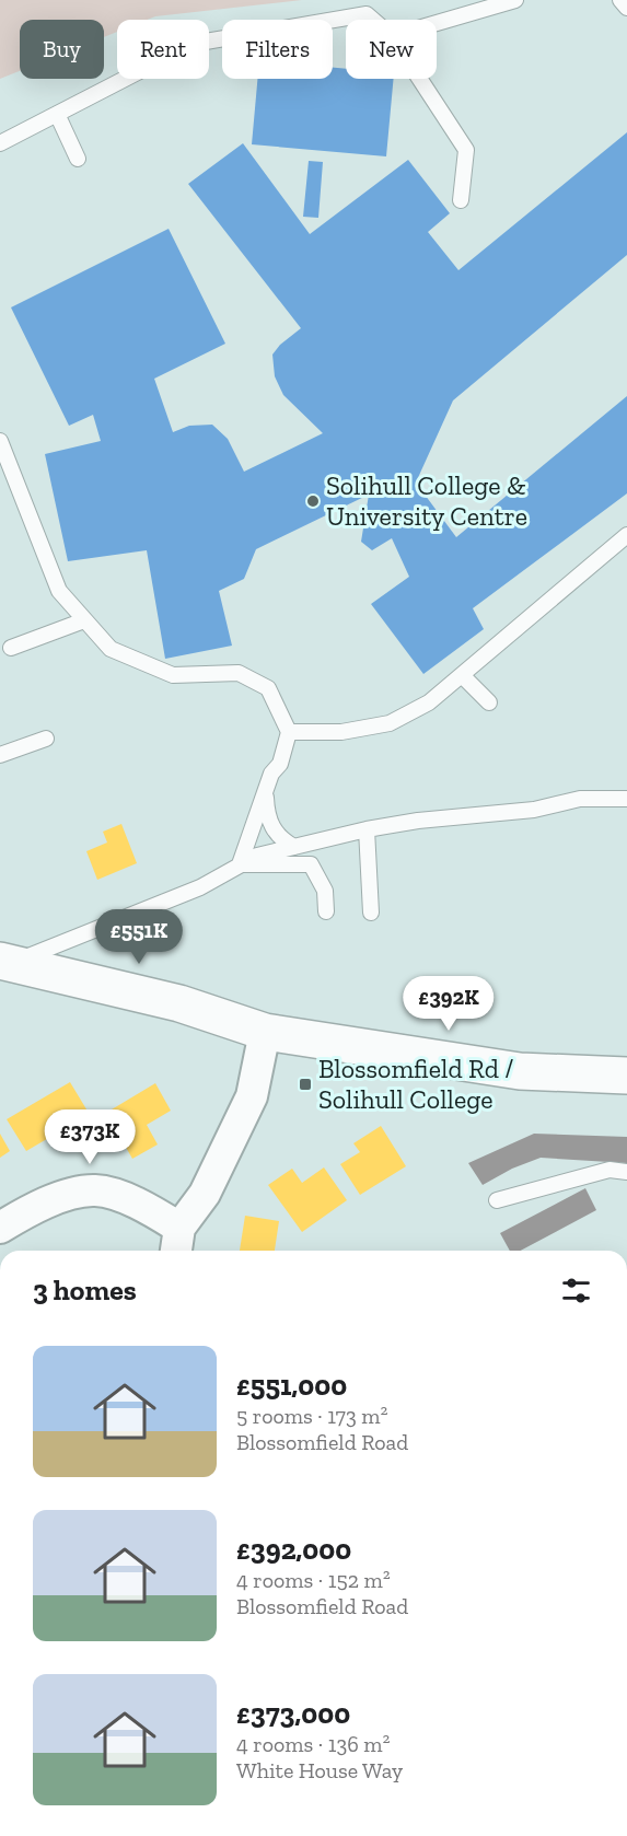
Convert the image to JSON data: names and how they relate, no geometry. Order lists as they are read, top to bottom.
{
  "places": {
    "other": ["Solihull College & University Centre"],
    "transit": ["Blossomfield Rd / Solihull College"]
  },
  "page": {
    "chip": [
      "Buy",
      "Rent",
      "Filters",
      "New"
    ],
    "price": ["£551K", "£392K", "£373K"],
    "heading": "3 homes",
    "list": [
      {
        "name": "£551,000",
        "note": "5 rooms · 173 m² · Blossomfield Road"
      },
      {
        "name": "£392,000",
        "note": "4 rooms · 152 m² · Blossomfield Road"
      },
      {
        "name": "£373,000",
        "note": "4 rooms · 136 m² · White House Way"
      }
    ]
  }
}
